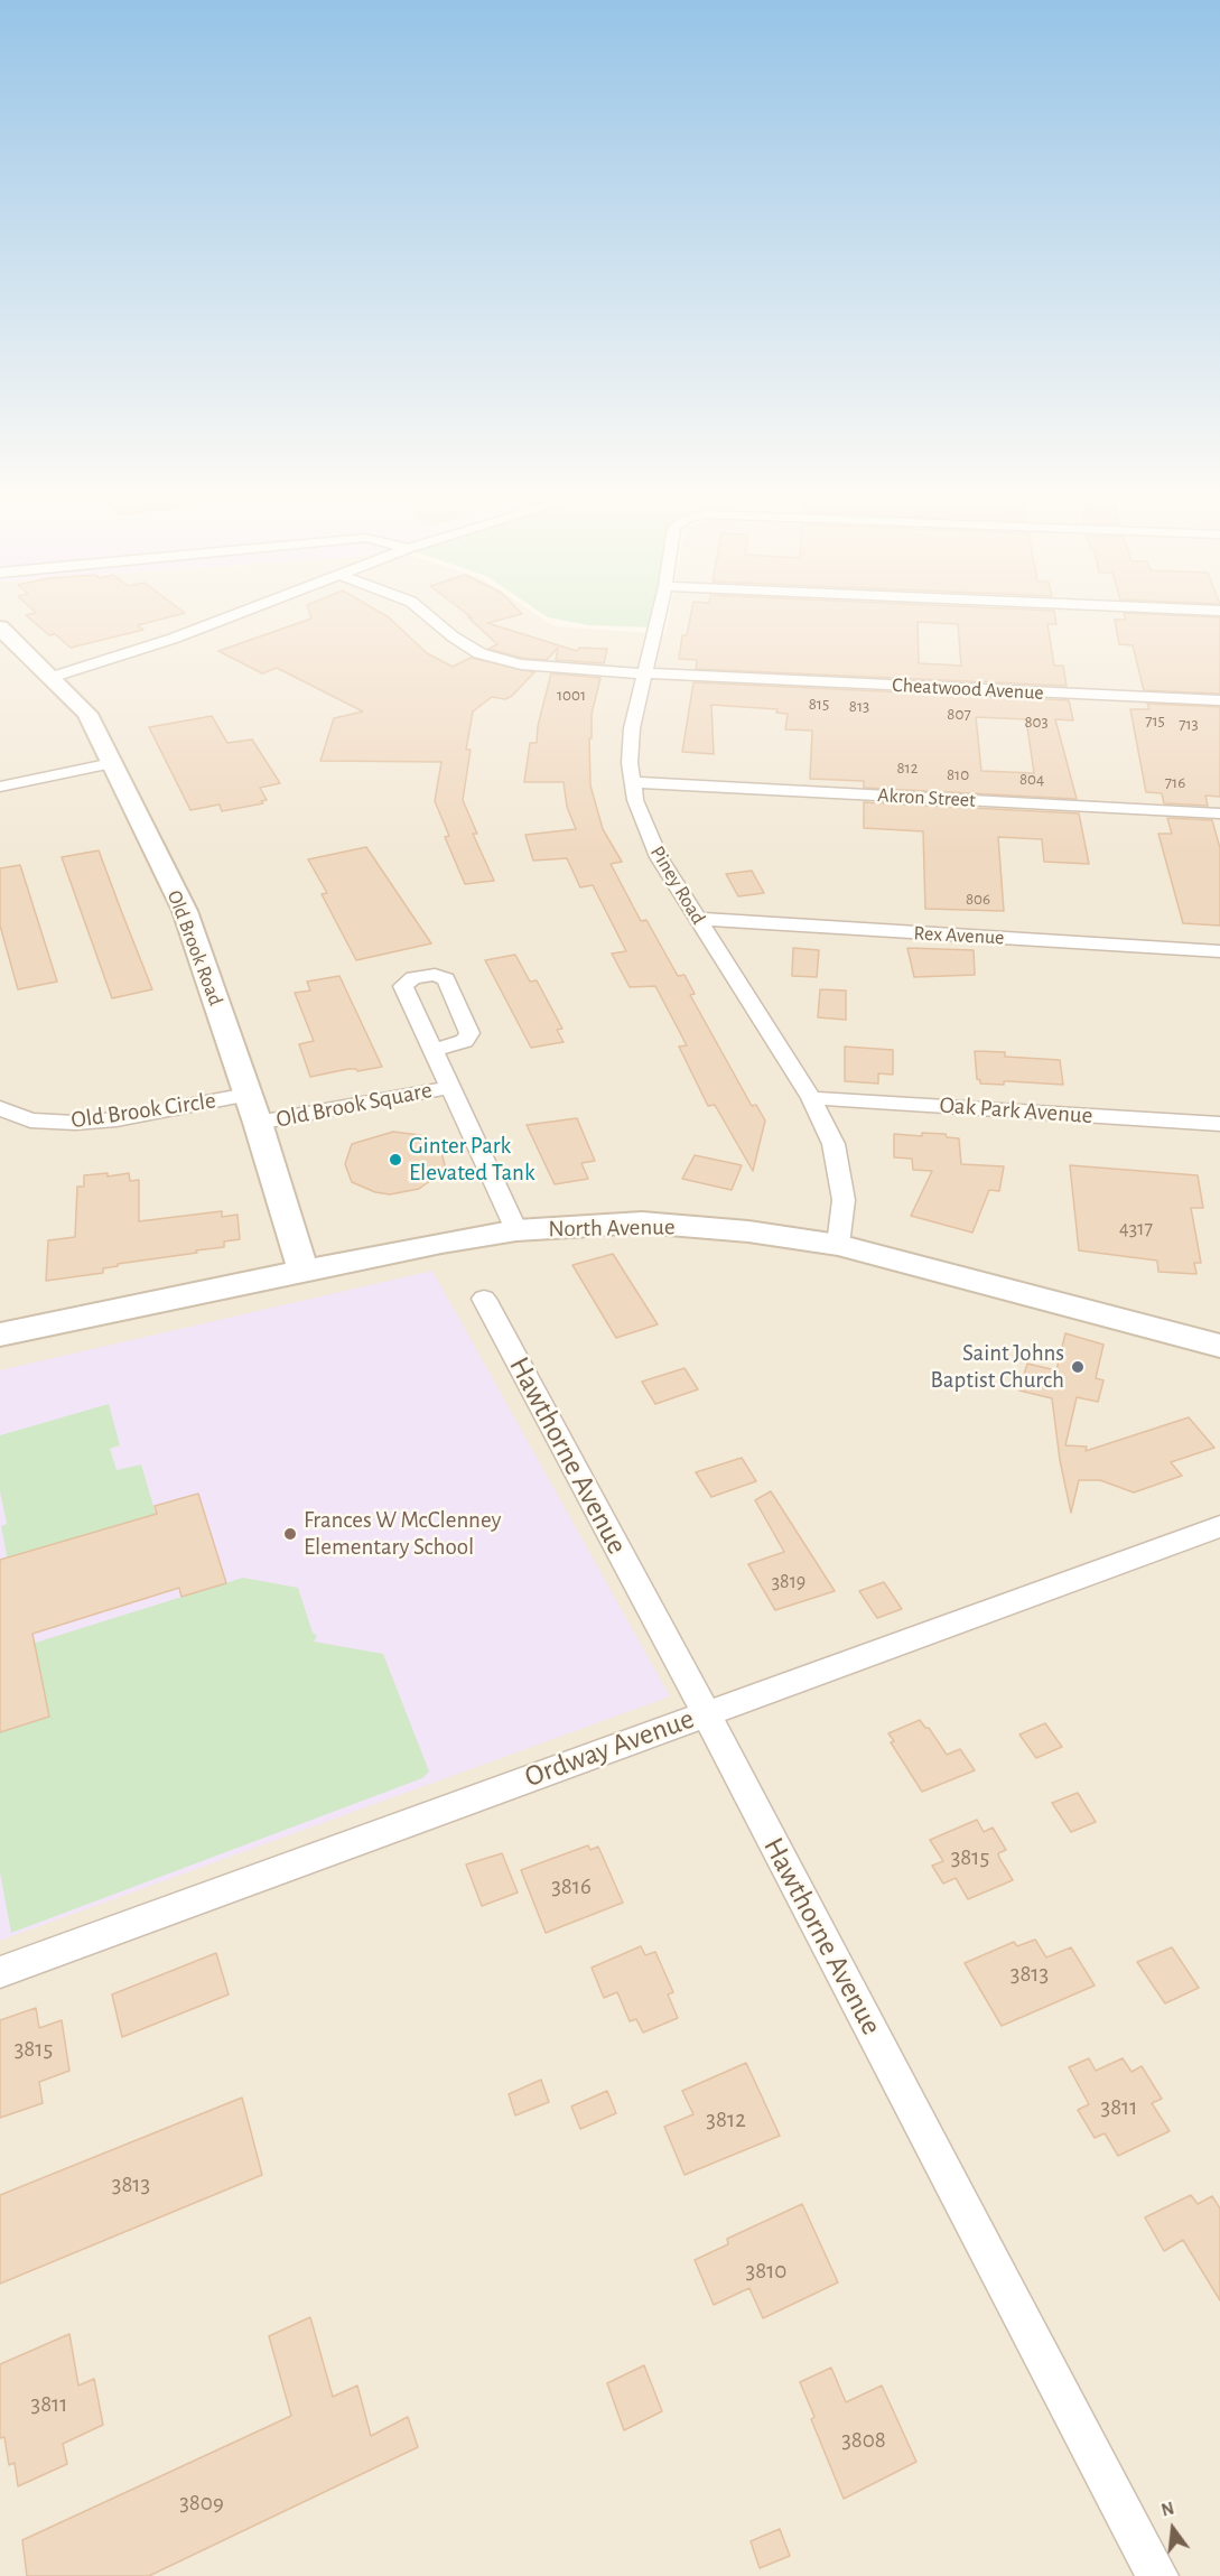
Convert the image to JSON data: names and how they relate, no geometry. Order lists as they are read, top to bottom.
{
  "streets": {
    "street": [
      "Cheatwood Avenue",
      "Akron Street",
      "Piney Road",
      "Rex Avenue",
      "Old Brook Road",
      "Old Brook Square",
      "Old Brook Circle",
      "Oak Park Avenue",
      "North Avenue",
      "Hawthorne Avenue",
      "Ordway Avenue"
    ]
  },
  "crossings": [
    ["Cheatwood Avenue", "Piney Road"],
    ["Akron Street", "Piney Road"],
    ["Piney Road", "Rex Avenue"],
    ["Piney Road", "Oak Park Avenue"],
    ["Piney Road", "North Avenue"],
    ["Old Brook Road", "Old Brook Square"],
    ["Old Brook Road", "Old Brook Circle"],
    ["Old Brook Road", "North Avenue"],
    ["Old Brook Square", "North Avenue"],
    ["Hawthorne Avenue", "Ordway Avenue"]
  ],
  "places": ["Ginter Park Elevated Tank", "Saint Johns Baptist Church", "Frances W McClenney Elementary School"],
  "house_numbers": [
    "1001",
    "815",
    "813",
    "807",
    "715",
    "803",
    "713",
    "812",
    "810",
    "804",
    "716",
    "806",
    "4317",
    "3819",
    "3815",
    "3816",
    "3813",
    "3815",
    "3811",
    "3812",
    "3813",
    "3810",
    "3811",
    "3808",
    "3809"
  ],
  "north": "top"
}
